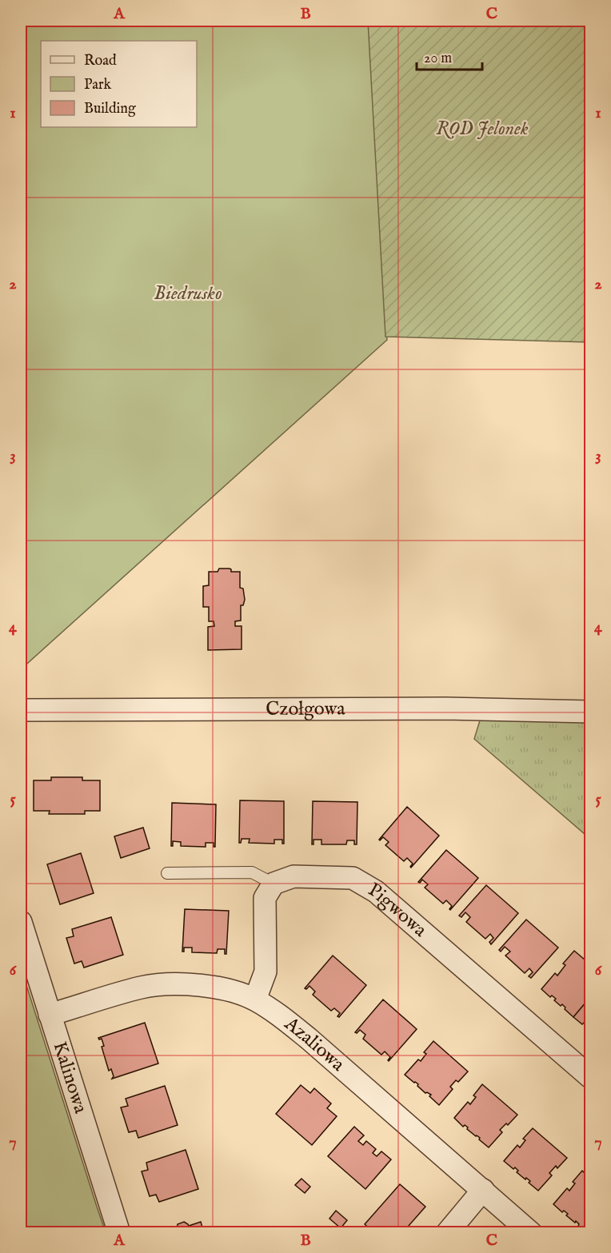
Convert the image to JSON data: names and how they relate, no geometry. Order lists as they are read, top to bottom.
{
  "streets": {
    "street": [
      "Czołgowa",
      "Pigwowa",
      "Azaliowa",
      "Kalinowa"
    ]
  },
  "crossings": [
    ["Azaliowa", "Kalinowa"]
  ],
  "parks": ["ROD Jelonek", "Biedrusko"],
  "legend": ["Road", "Park", "Building"],
  "scale_bar": "20 m",
  "grid": {
    "columns": ["A", "B", "C"],
    "rows": [
      "1",
      "2",
      "3",
      "4",
      "5",
      "6",
      "7"
    ]
  }
}
